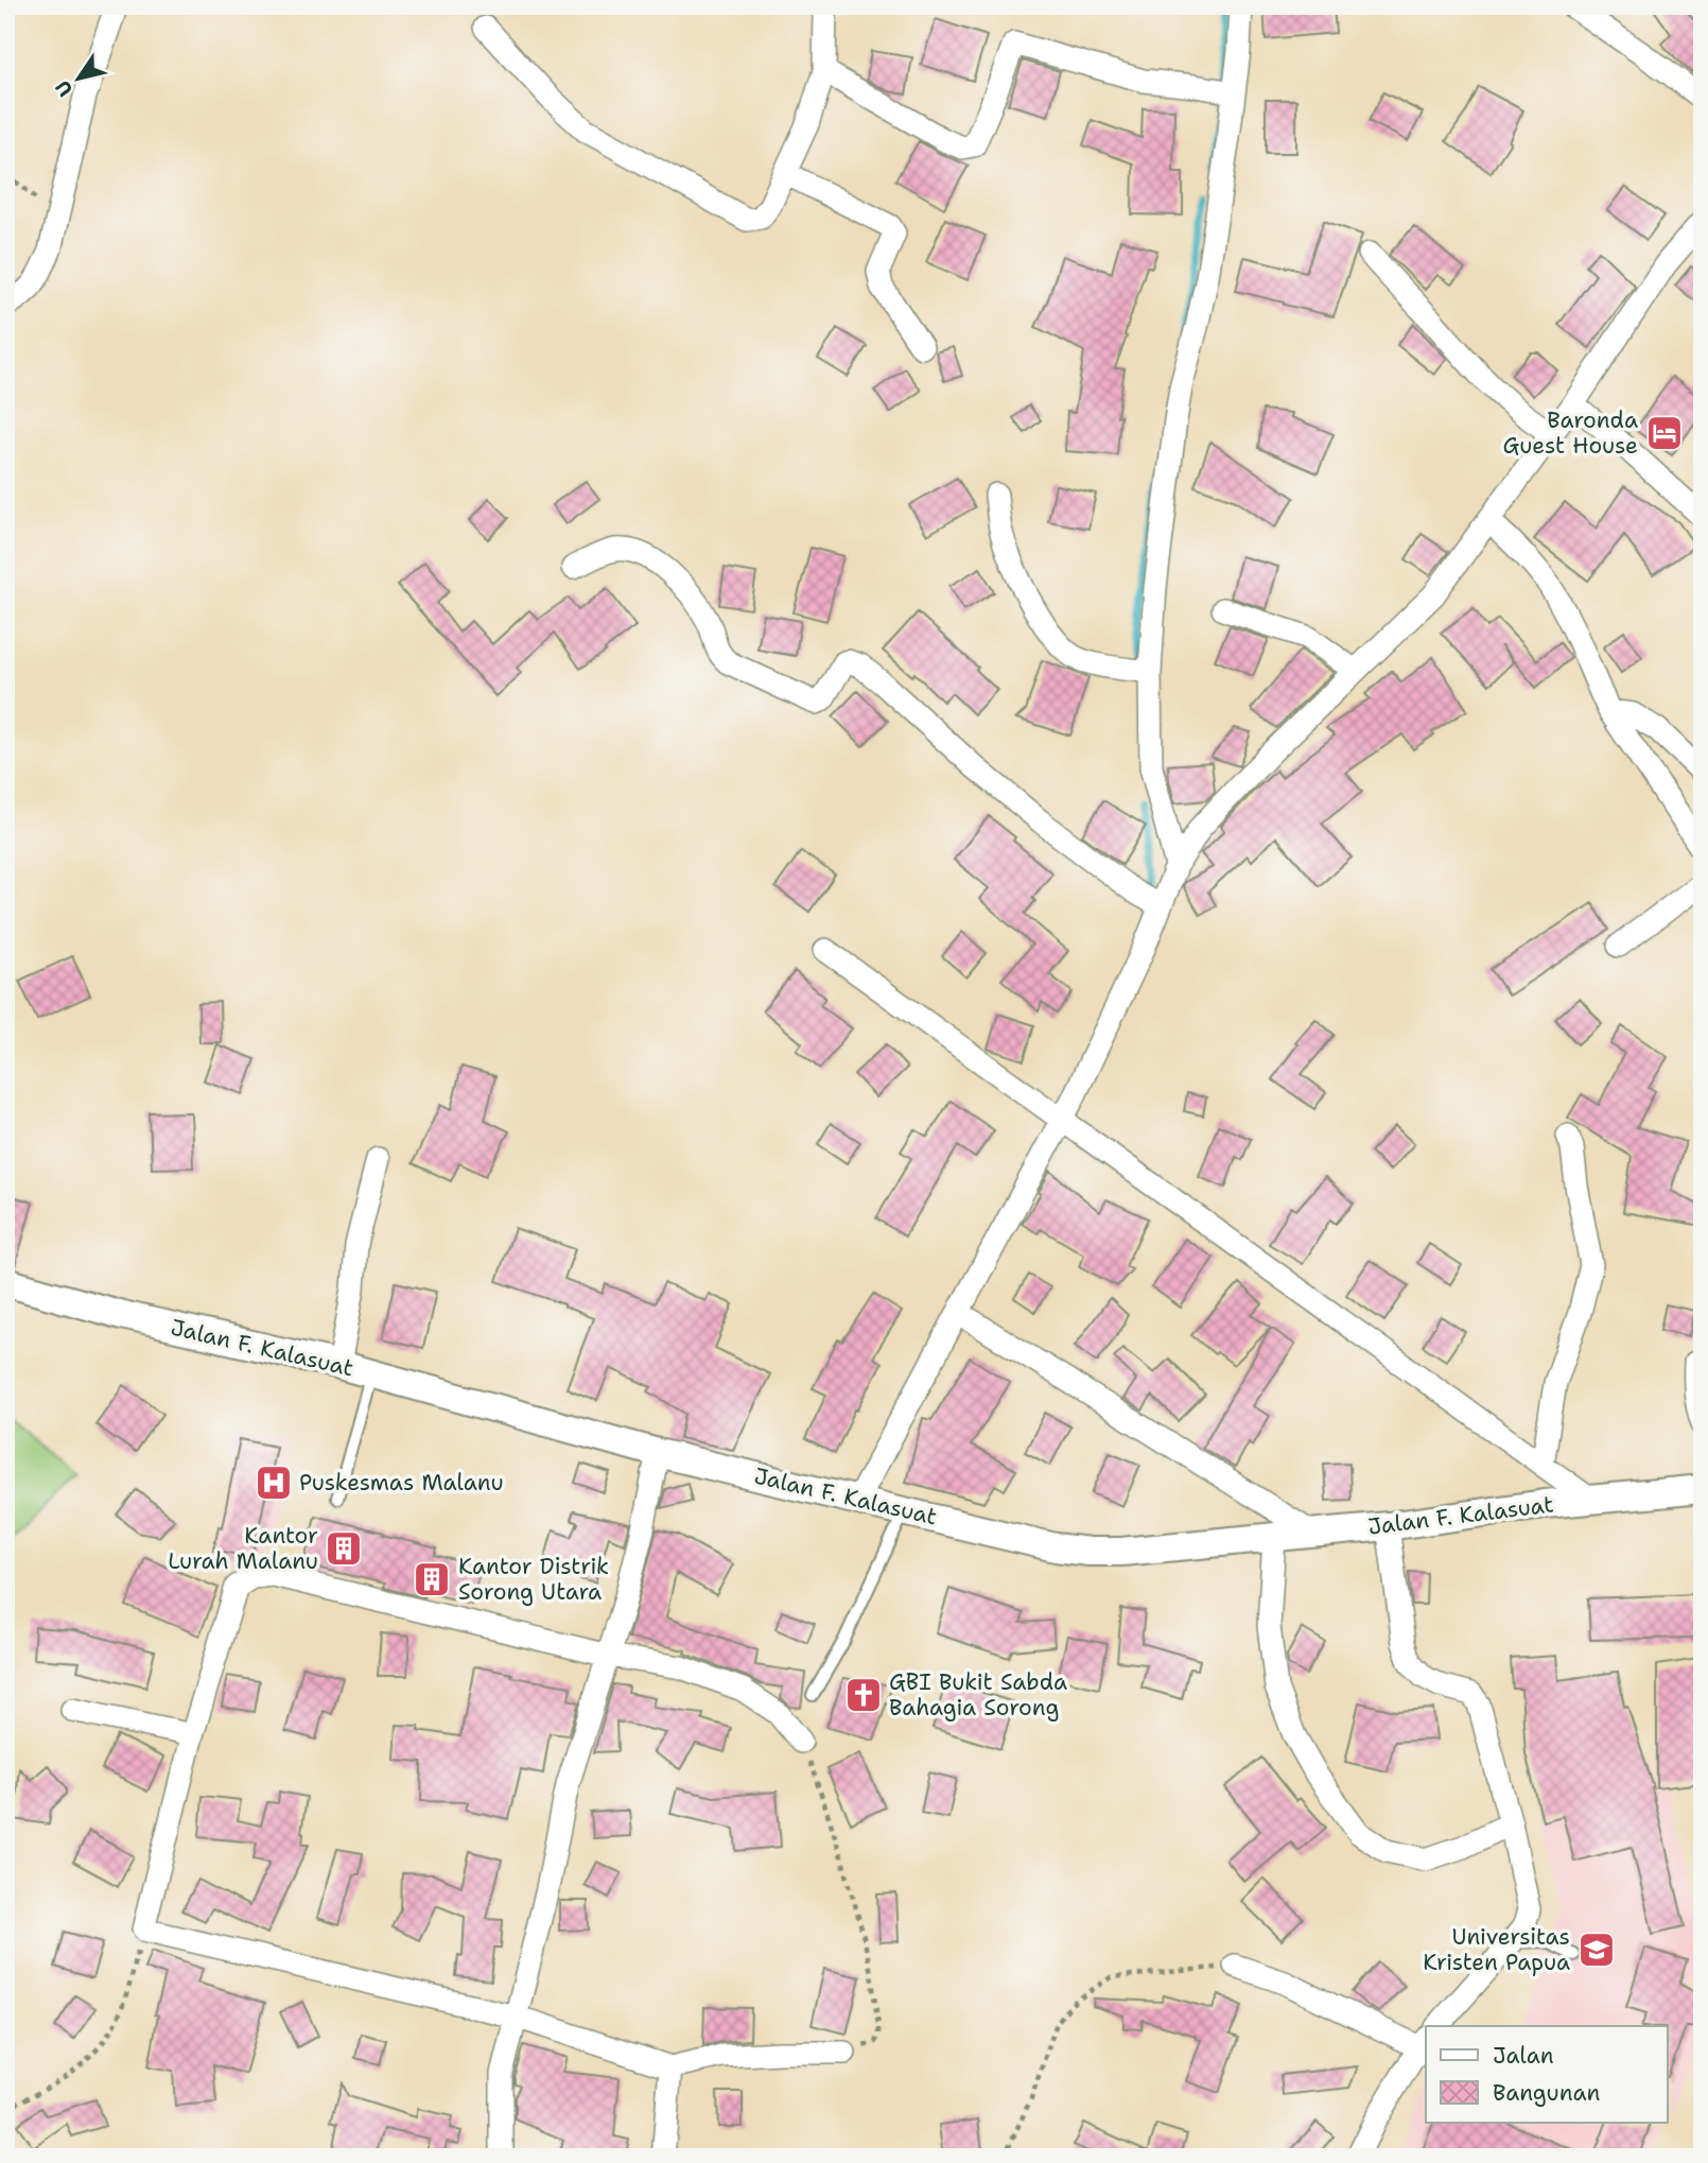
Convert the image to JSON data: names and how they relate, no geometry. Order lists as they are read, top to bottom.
{
  "streets": {
    "street": ["Jalan F. Kalasuat"]
  },
  "places": {
    "hotel": ["Baronda Guest House"],
    "hospital": ["Puskesmas Malanu"],
    "building": ["Kantor Lurah Malanu", "Kantor Distrik Sorong Utara"],
    "church": ["GBI Bukit Sabda Bahagia Sorong"],
    "school or university": ["Universitas Kristen Papua"]
  },
  "legend": ["Jalan", "Bangunan"],
  "north": "bottom left"
}
